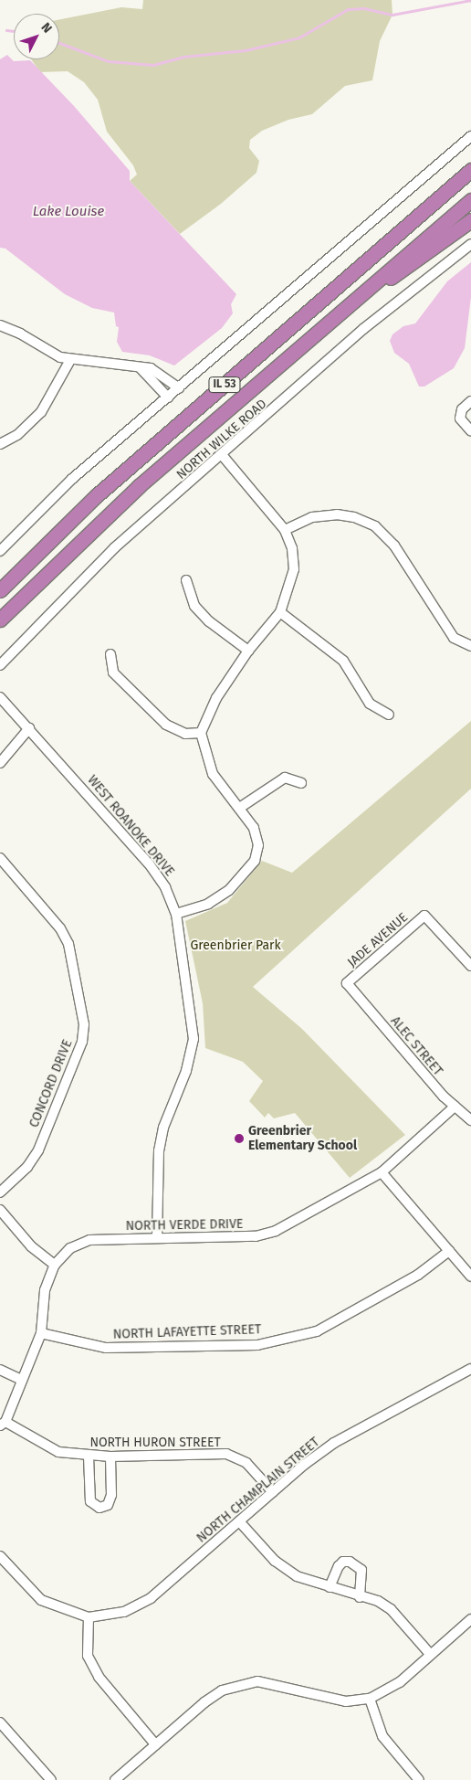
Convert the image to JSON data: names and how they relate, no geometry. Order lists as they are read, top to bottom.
{
  "streets": {
    "highway": ["IL 53"],
    "street": [
      "NORTH WILKE ROAD",
      "WEST ROANOKE DRIVE",
      "JADE AVENUE",
      "ALEC STREET",
      "CONCORD DRIVE",
      "NORTH VERDE DRIVE",
      "NORTH LAFAYETTE STREET",
      "NORTH HURON STREET",
      "NORTH CHAMPLAIN STREET"
    ]
  },
  "crossings": [
    ["WEST ROANOKE DRIVE", "NORTH VERDE DRIVE"],
    ["JADE AVENUE", "ALEC STREET"],
    ["ALEC STREET", "NORTH VERDE DRIVE"],
    ["NORTH VERDE DRIVE", "NORTH LAFAYETTE STREET"],
    ["NORTH VERDE DRIVE", "NORTH HURON STREET"],
    ["NORTH HURON STREET", "NORTH CHAMPLAIN STREET"]
  ],
  "water": ["Lake Louise"],
  "parks": ["Greenbrier Park"],
  "places": ["Greenbrier Elementary School"],
  "north": "top right"
}
